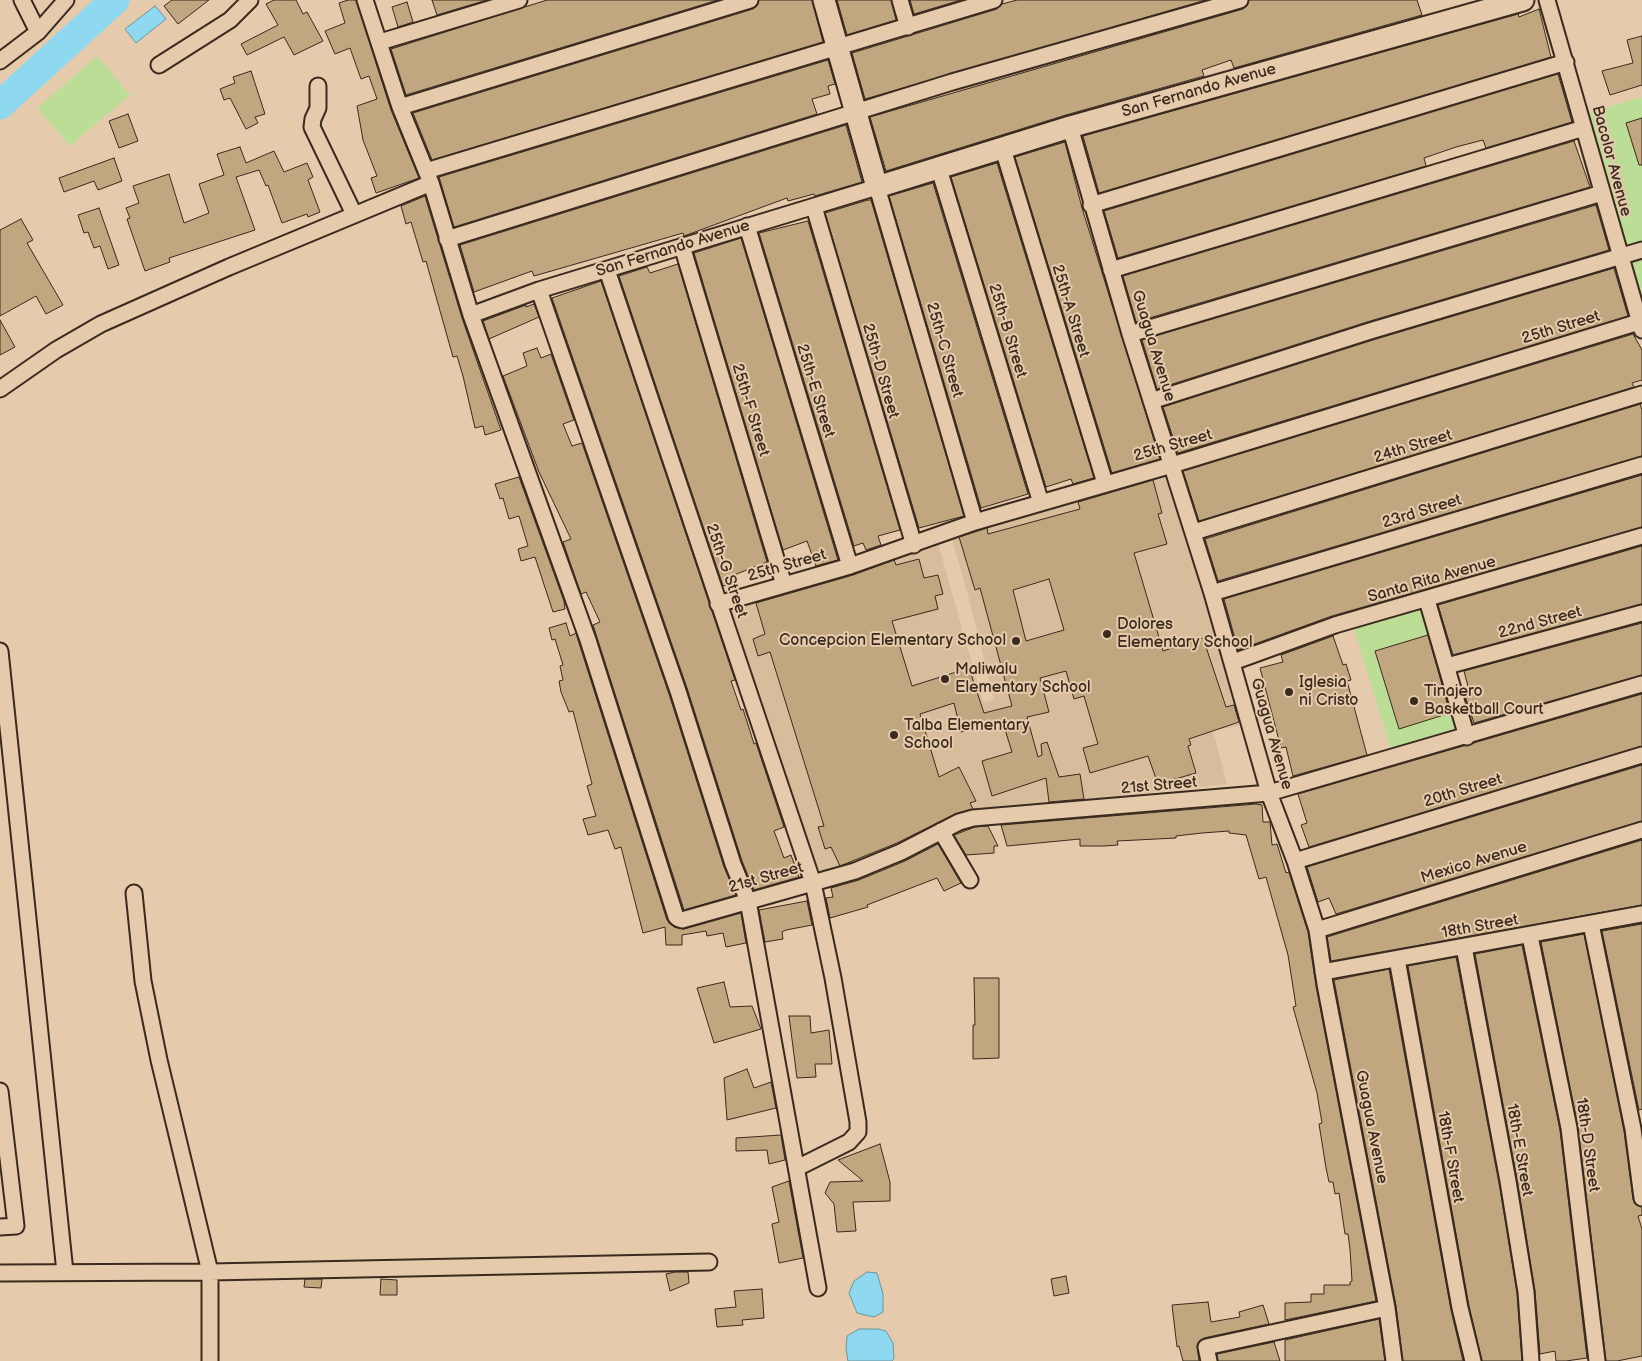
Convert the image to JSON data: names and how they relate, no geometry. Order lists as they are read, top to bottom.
{
  "streets": {
    "main road": ["San Fernando Avenue"],
    "street": [
      "Bacolor Avenue",
      "25th-A Street",
      "25th Street",
      "25th-B Street",
      "Guagua Avenue",
      "25th-C Street",
      "25th-D Street",
      "25th-E Street",
      "25th-F Street",
      "24th Street",
      "23rd Street",
      "25th-G Street",
      "Santa Rita Avenue",
      "22nd Street",
      "21st Street",
      "20th Street",
      "Mexico Avenue",
      "18th Street",
      "18th-D Street",
      "18th-E Street",
      "18th-F Street"
    ]
  },
  "crossings": [
    ["San Fernando Avenue", "25th-A Street"],
    ["San Fernando Avenue", "25th-B Street"],
    ["San Fernando Avenue", "Guagua Avenue"],
    ["San Fernando Avenue", "25th-C Street"],
    ["San Fernando Avenue", "25th-D Street"],
    ["San Fernando Avenue", "25th-E Street"],
    ["San Fernando Avenue", "25th-F Street"],
    ["San Fernando Avenue", "25th-G Street"],
    ["San Fernando Avenue", "21st Street"],
    ["Bacolor Avenue", "25th Street"],
    ["25th-A Street", "25th Street"],
    ["25th Street", "25th-B Street"],
    ["25th Street", "Guagua Avenue"],
    ["25th Street", "25th-C Street"],
    ["25th Street", "25th-D Street"],
    ["25th Street", "25th-E Street"],
    ["25th Street", "25th-F Street"],
    ["25th Street", "25th-G Street"],
    ["Guagua Avenue", "24th Street"],
    ["Guagua Avenue", "23rd Street"],
    ["Guagua Avenue", "Santa Rita Avenue"],
    ["Guagua Avenue", "21st Street"],
    ["Guagua Avenue", "20th Street"],
    ["Guagua Avenue", "Mexico Avenue"],
    ["Guagua Avenue", "18th Street"],
    ["25th-G Street", "21st Street"],
    ["18th Street", "18th-D Street"],
    ["18th Street", "18th-E Street"],
    ["18th Street", "18th-F Street"]
  ],
  "places": [
    "Dolores Elementary School",
    "Concepcion Elementary School",
    "Maliwalu Elementary School",
    "Iglesia ni Cristo",
    "Tinajero Basketball Court",
    "Talba Elementary School"
  ]
}
